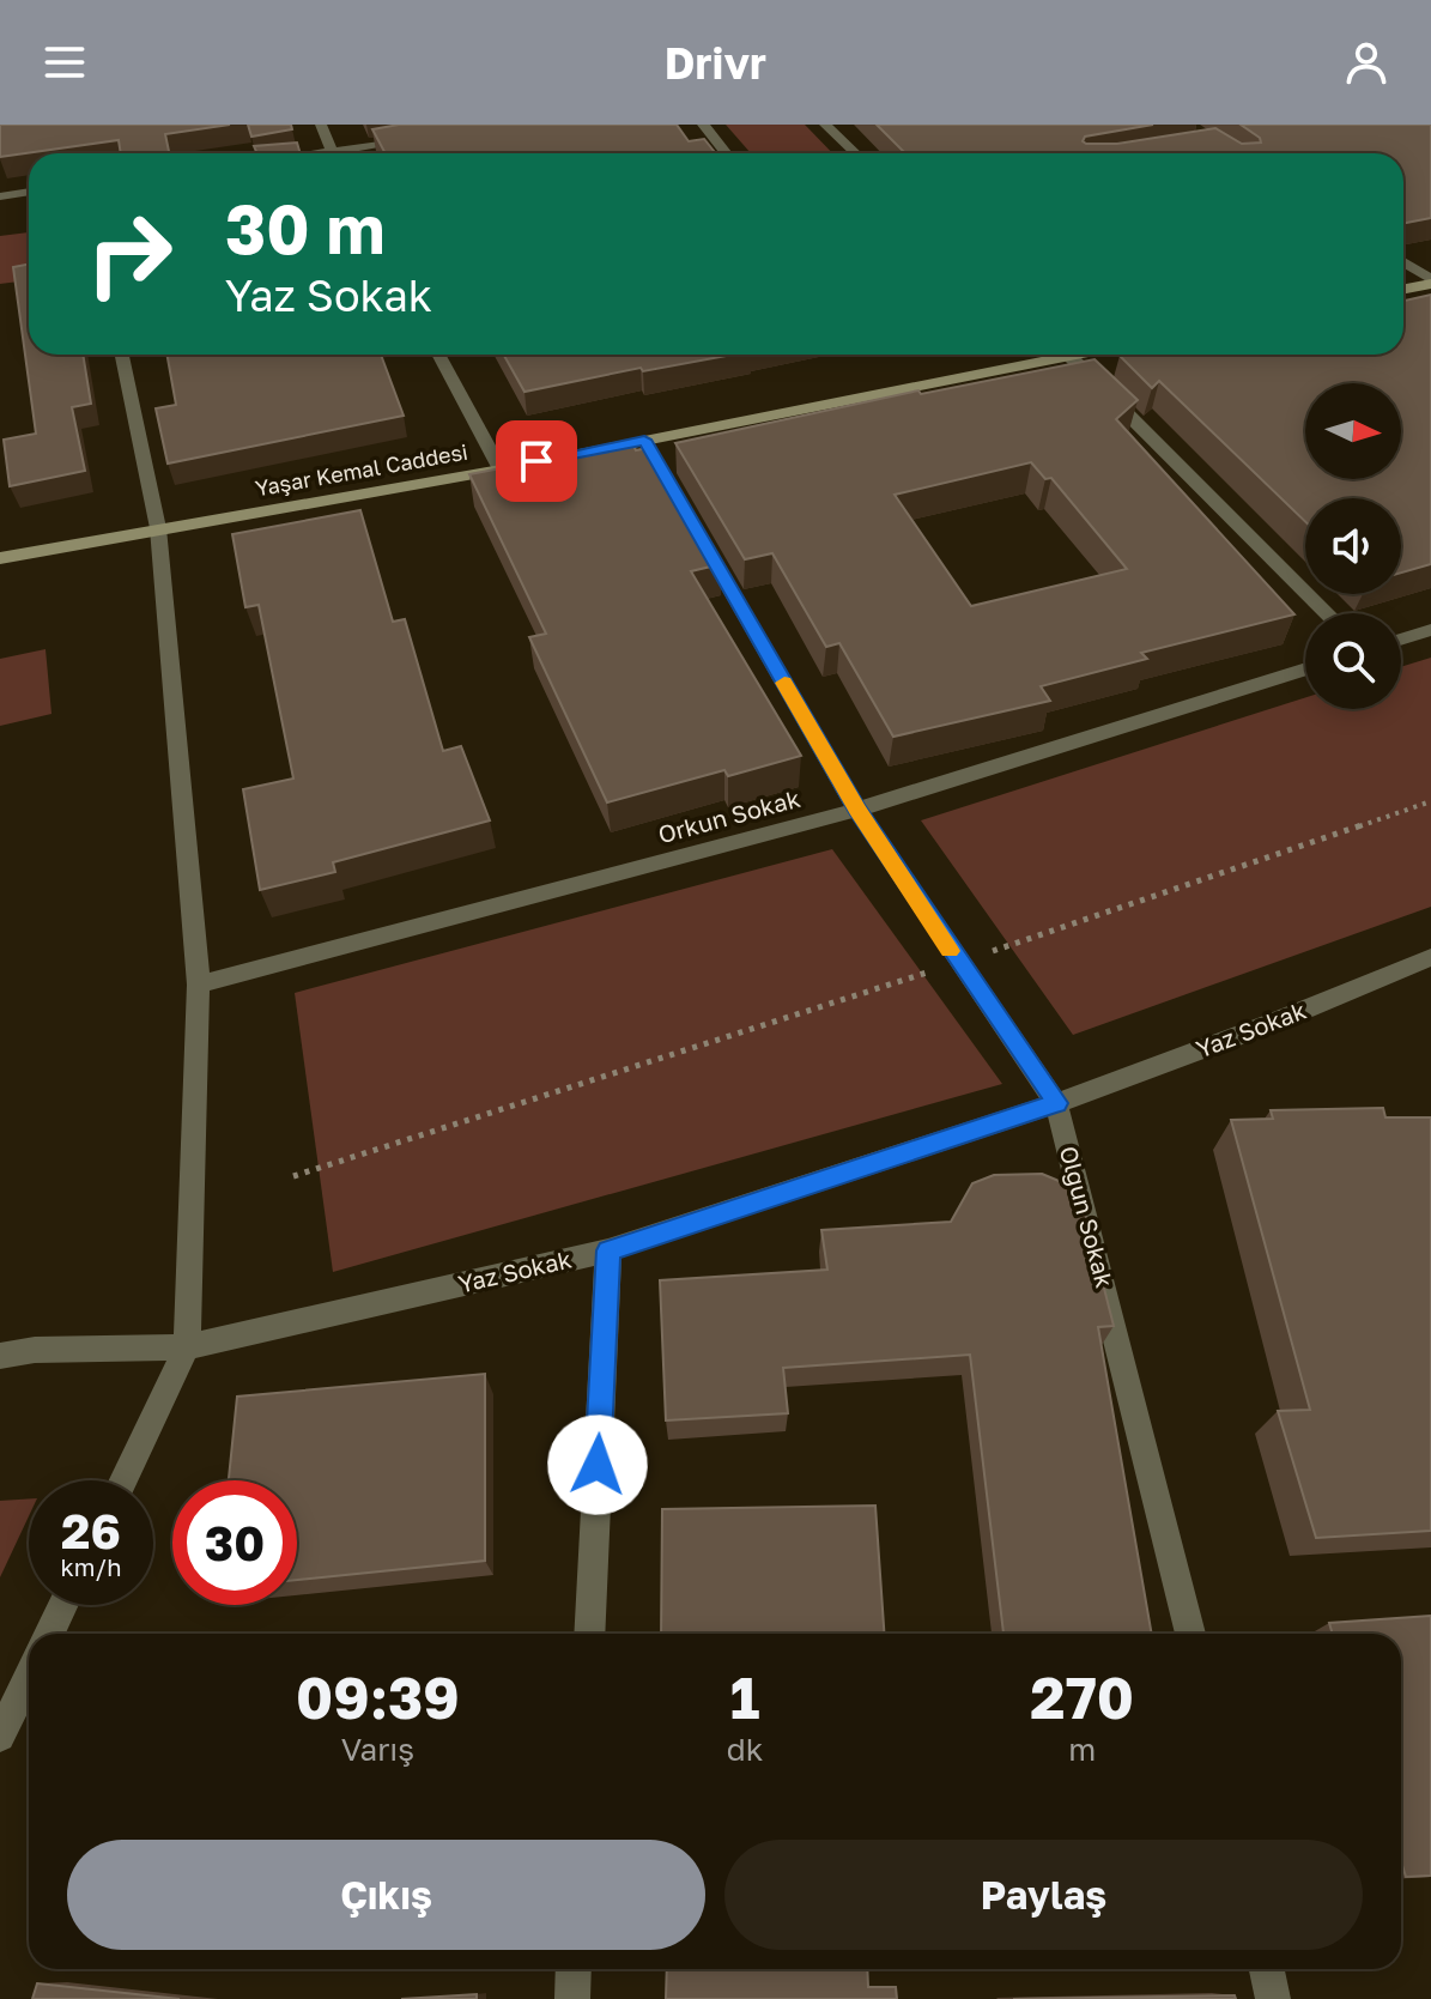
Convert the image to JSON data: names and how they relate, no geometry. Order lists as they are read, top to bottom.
{
  "streets": {
    "street": [
      "Yaşar Kemal Caddesi",
      "Orkun Sokak",
      "Yaz Sokak",
      "Olgun Sokak"
    ]
  },
  "crossings": [
    ["Orkun Sokak", "Olgun Sokak"],
    ["Yaz Sokak", "Olgun Sokak"]
  ],
  "north": "right",
  "page": {
    "header": "Drivr",
    "turn": ["30 m", "Yaz Sokak"],
    "speed": "26 km/h",
    "limit": "30",
    "eta": [
      "09:39",
      "Varış",
      "1",
      "dk",
      "270",
      "m"
    ],
    "buttons": ["Çıkış", "Paylaş"]
  }
}
